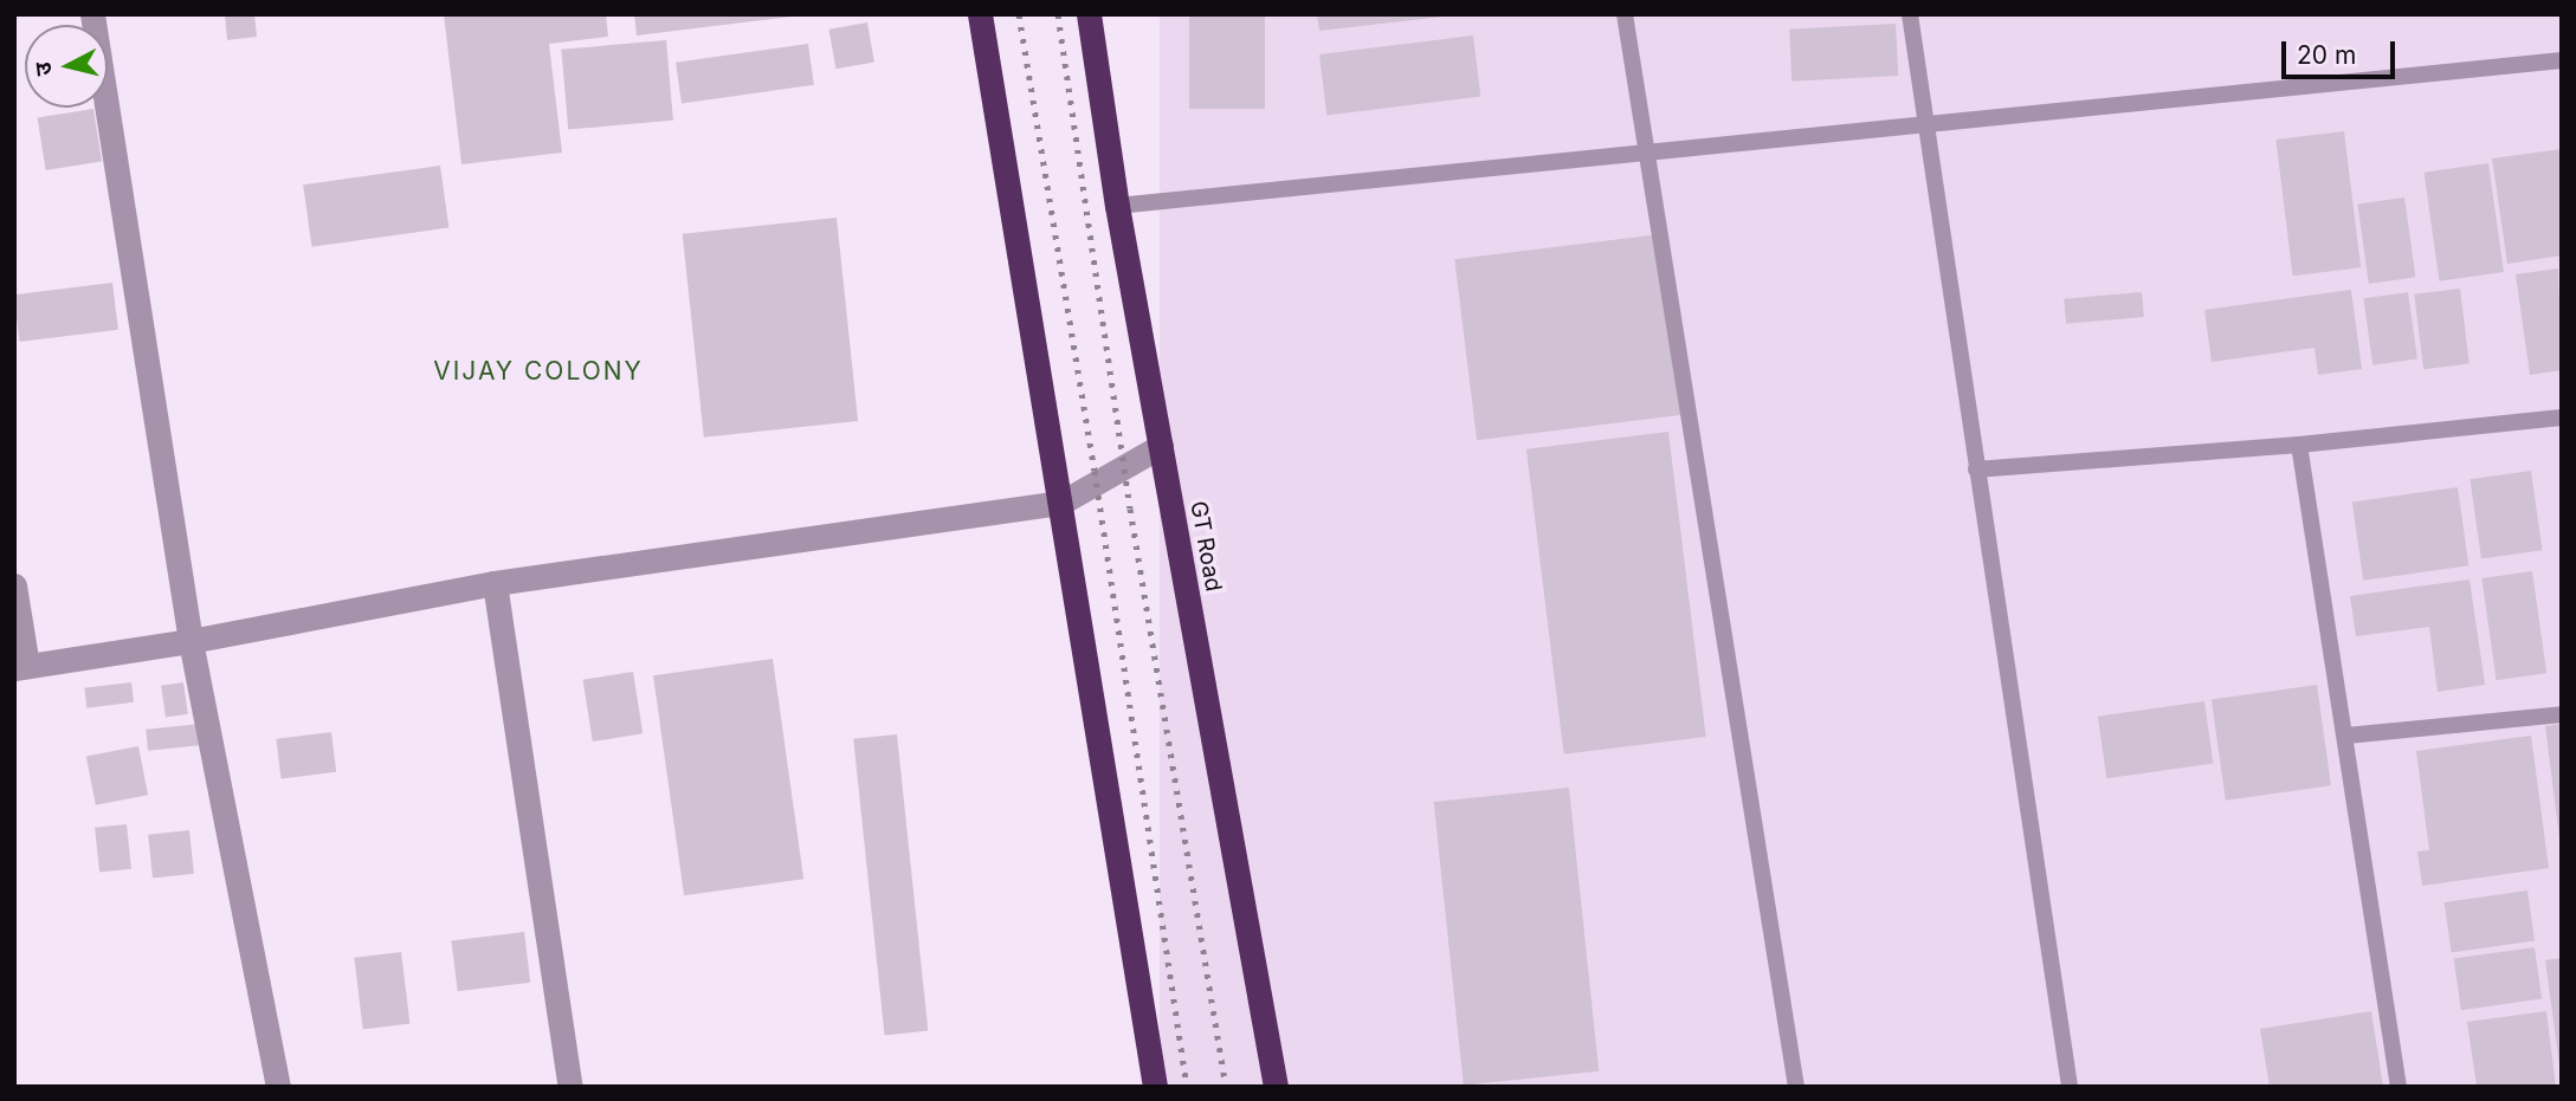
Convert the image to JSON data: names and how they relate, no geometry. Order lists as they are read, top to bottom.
{
  "streets": {
    "highway": ["GT Road"]
  },
  "districts": ["VIJAY COLONY"],
  "scale_bar": "20 m",
  "north": "left"
}
